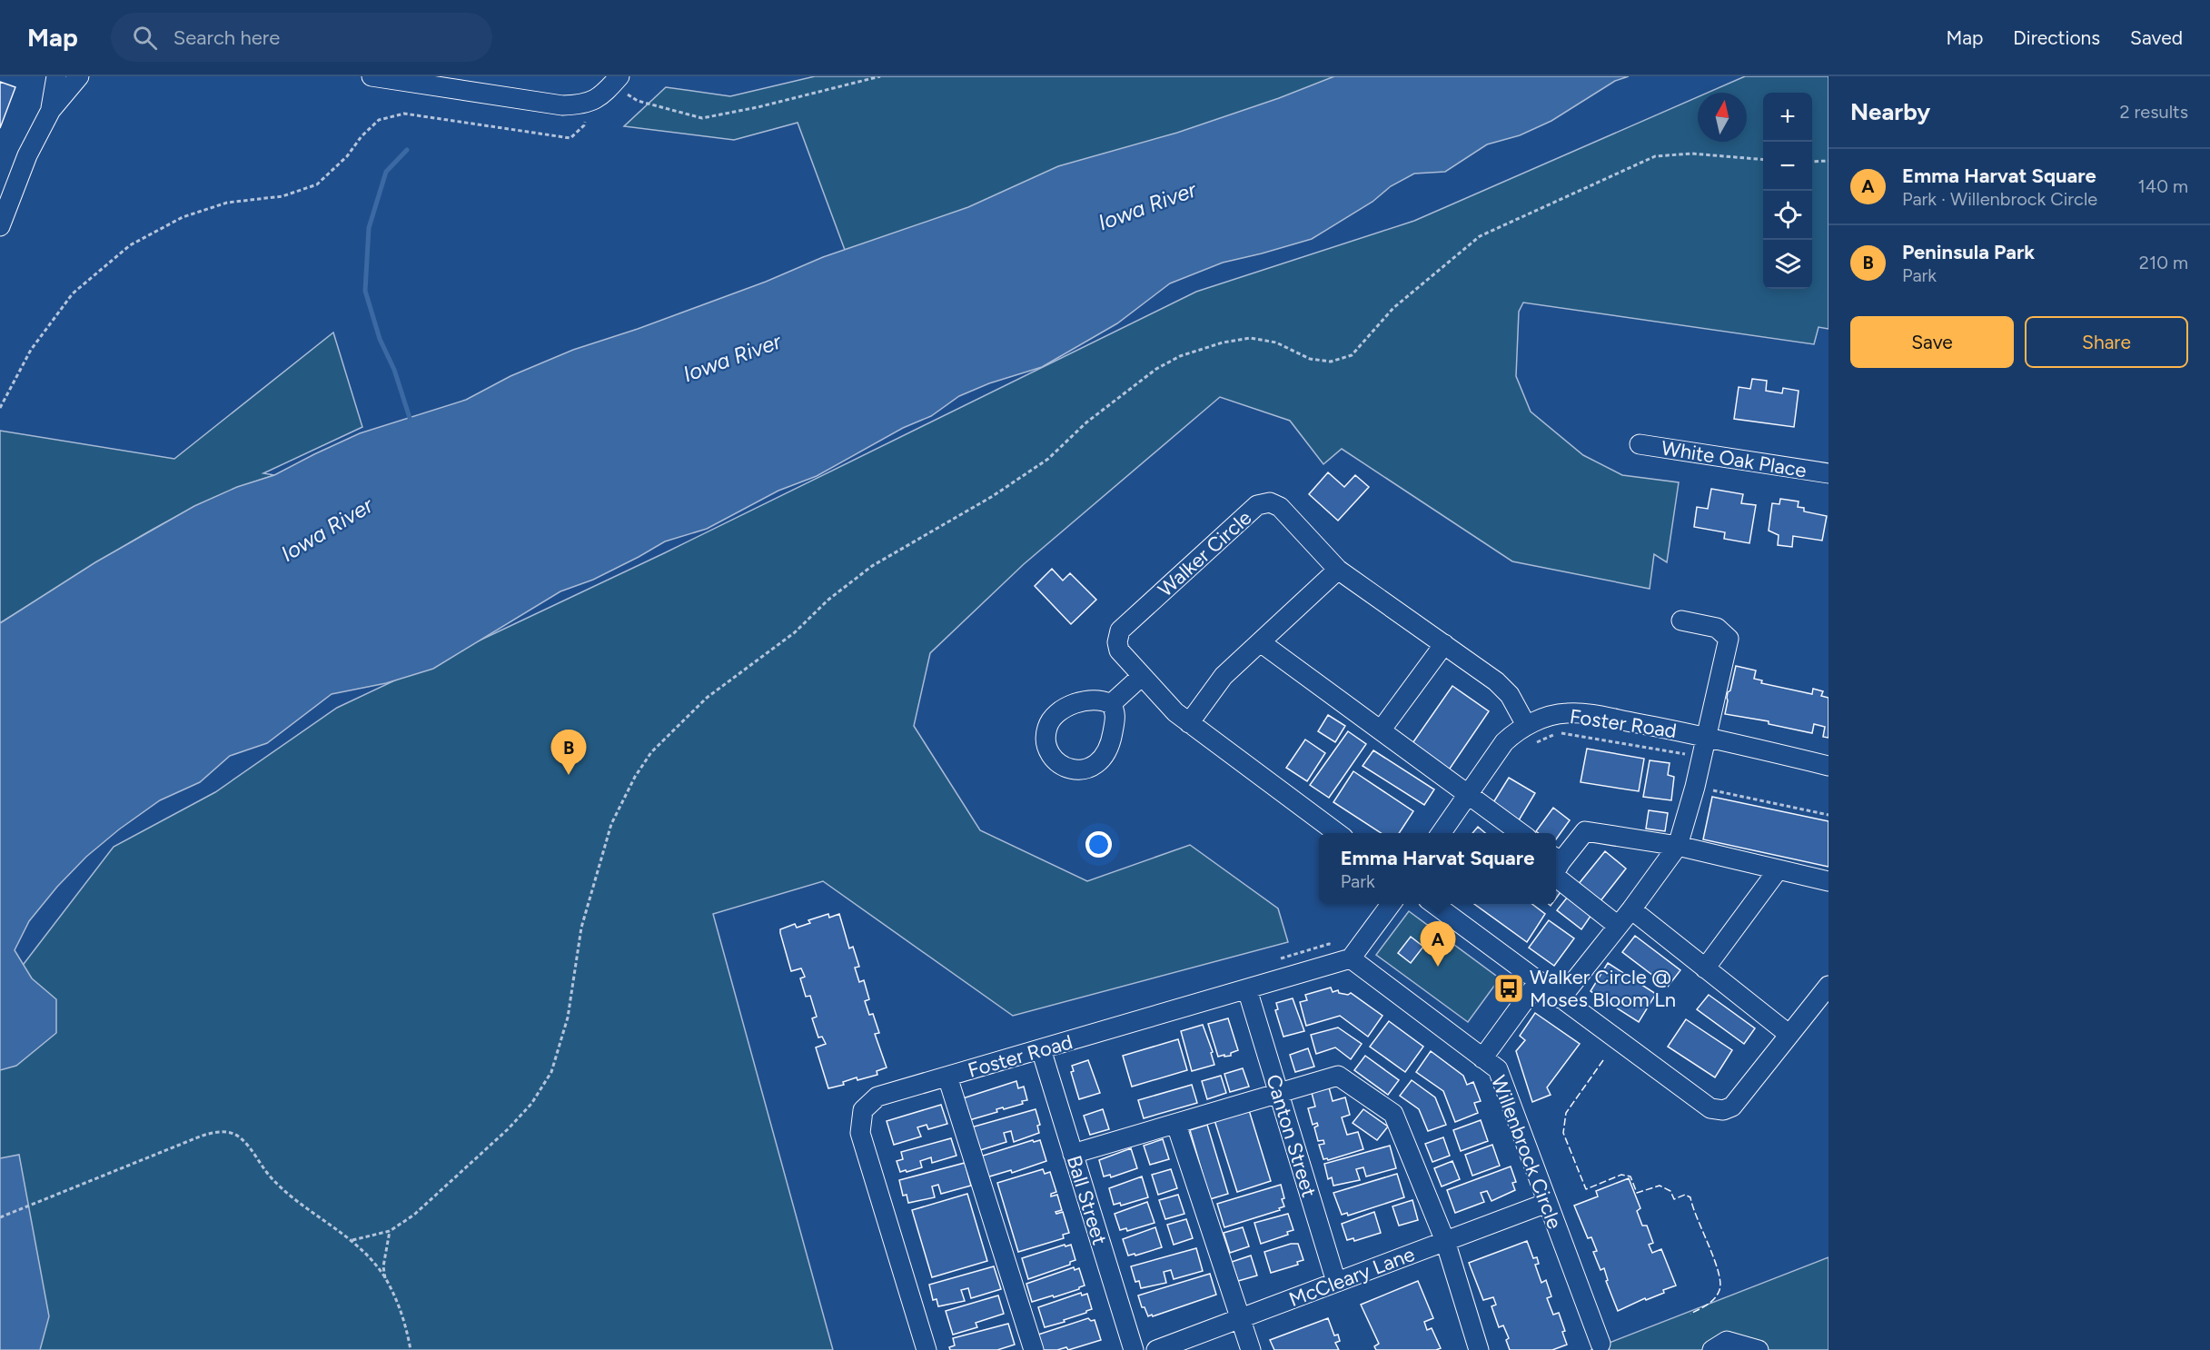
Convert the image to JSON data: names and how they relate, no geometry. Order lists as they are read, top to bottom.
{
  "streets": {
    "street": [
      "White Oak Place",
      "Walker Circle",
      "Foster Road",
      "Canton Street",
      "Willenbrock Circle",
      "Ball Street",
      "McCleary Lane"
    ]
  },
  "crossings": [
    ["Walker Circle", "Foster Road"],
    ["Foster Road", "Canton Street"],
    ["Foster Road", "Willenbrock Circle"],
    ["Foster Road", "Ball Street"],
    ["Canton Street", "McCleary Lane"],
    ["Willenbrock Circle", "McCleary Lane"]
  ],
  "water": ["Iowa River"],
  "places": {
    "bus stop": ["Walker Circle @ Moses Bloom Ln"]
  },
  "north": "top",
  "page": {
    "header": "Map",
    "search": "Search here",
    "nav": ["Map", "Directions", "Saved"],
    "heading": ["Nearby", "2 results"],
    "map_buttons": ["+", "−"],
    "list": [
      {
        "mark": "A",
        "name": "Emma Harvat Square",
        "note": "Park · Willenbrock Circle",
        "value": "140 m"
      },
      {
        "mark": "B",
        "name": "Peninsula Park",
        "note": "Park",
        "value": "210 m"
      }
    ],
    "buttons": ["Save", "Share"],
    "pins": ["B", "A"],
    "popup": ["Emma Harvat Square", "Park"]
  }
}
